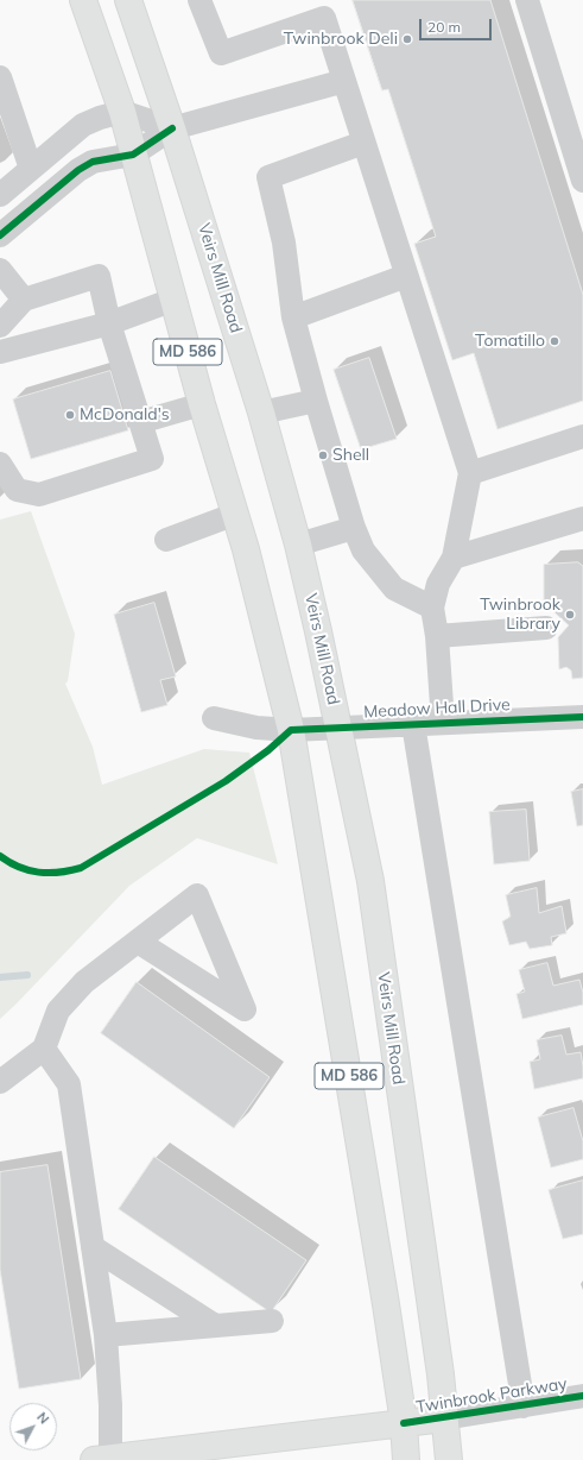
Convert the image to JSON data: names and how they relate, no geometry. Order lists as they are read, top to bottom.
{
  "streets": {
    "main road": ["Veirs Mill Road", "MD 586", "Twinbrook Parkway"],
    "street": ["Meadow Hall Drive"]
  },
  "crossings": [
    ["Veirs Mill Road", "Meadow Hall Drive"],
    ["Veirs Mill Road", "Twinbrook Parkway"],
    ["MD 586", "Meadow Hall Drive"],
    ["MD 586", "Twinbrook Parkway"]
  ],
  "places": [
    "Twinbrook Deli",
    "Tomatillo",
    "McDonald's",
    "Shell",
    "Twinbrook Library"
  ],
  "scale_bar": "20 m",
  "north": "top right"
}
